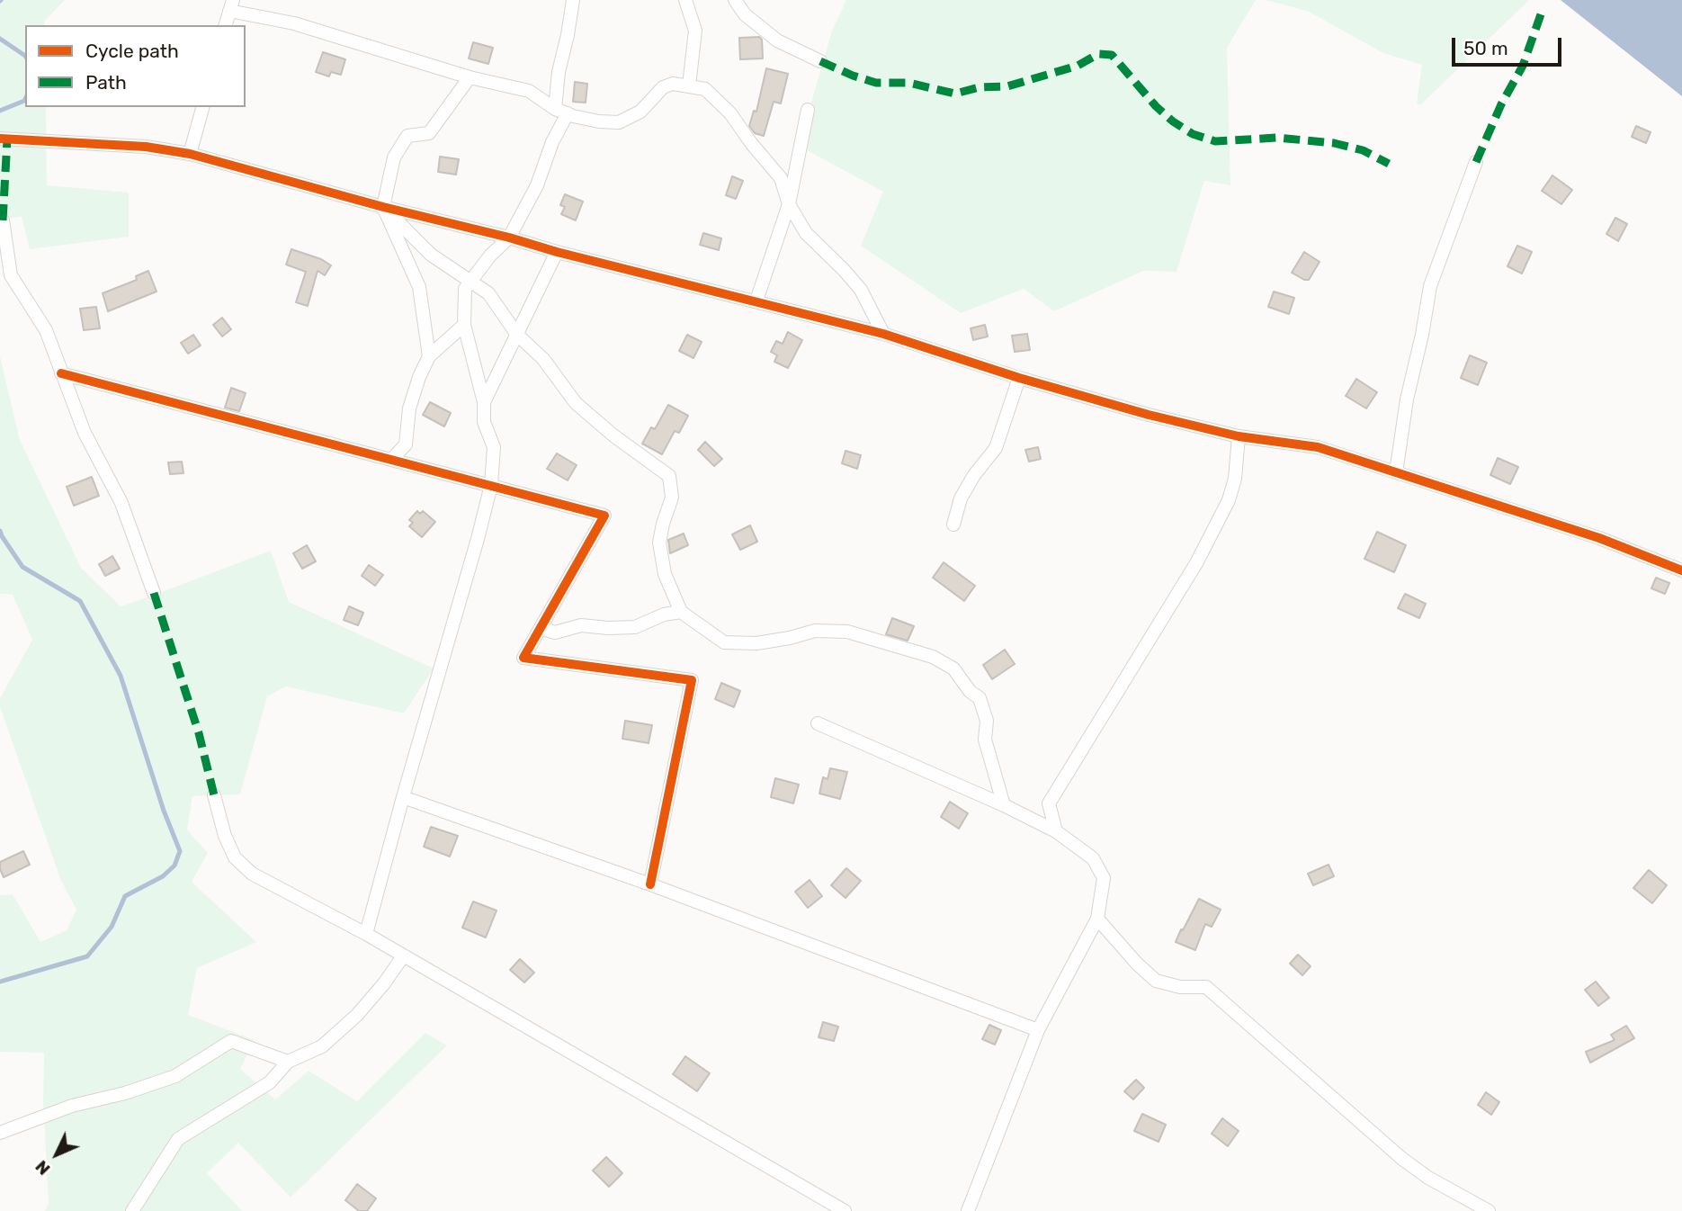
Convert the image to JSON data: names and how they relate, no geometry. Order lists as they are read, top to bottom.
{
  "legend": ["Cycle path", "Path"],
  "scale_bar": "50 m",
  "north": "bottom left"
}
